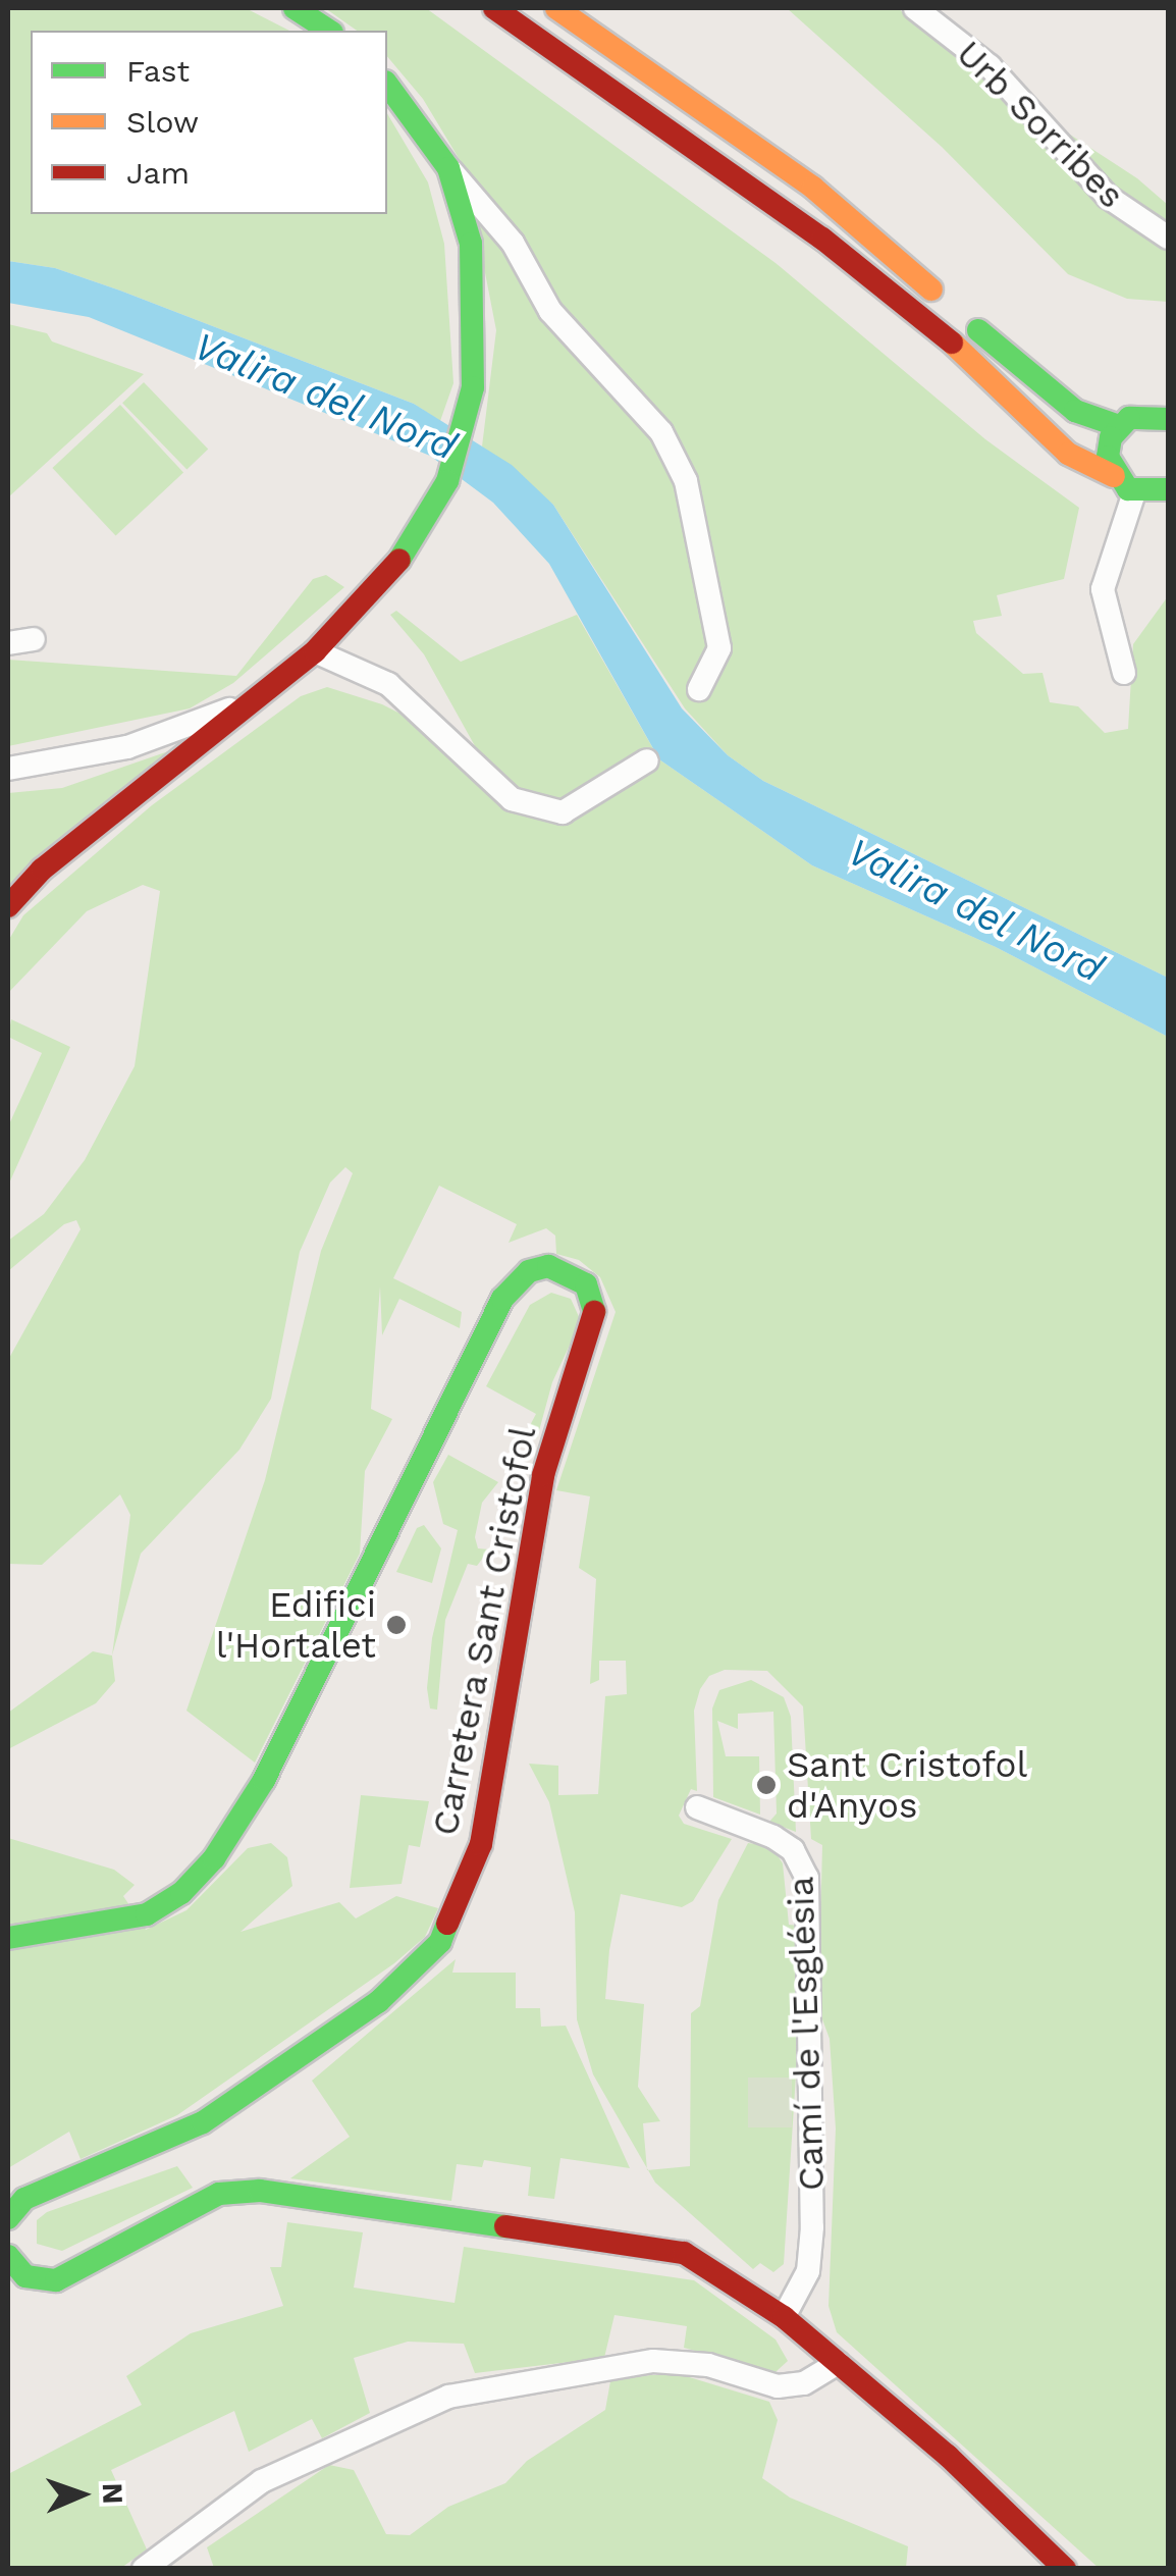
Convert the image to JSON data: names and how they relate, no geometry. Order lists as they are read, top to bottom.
{
  "streets": {
    "main road": ["Carretera Sant Cristofol"],
    "street": ["Urb Sorribes", "Camí de l'Església"]
  },
  "water": ["Valira del Nord"],
  "places": ["Edifici l'Hortalet", "Sant Cristofol d'Anyos"],
  "legend": ["Fast", "Slow", "Jam"],
  "north": "right"
}
